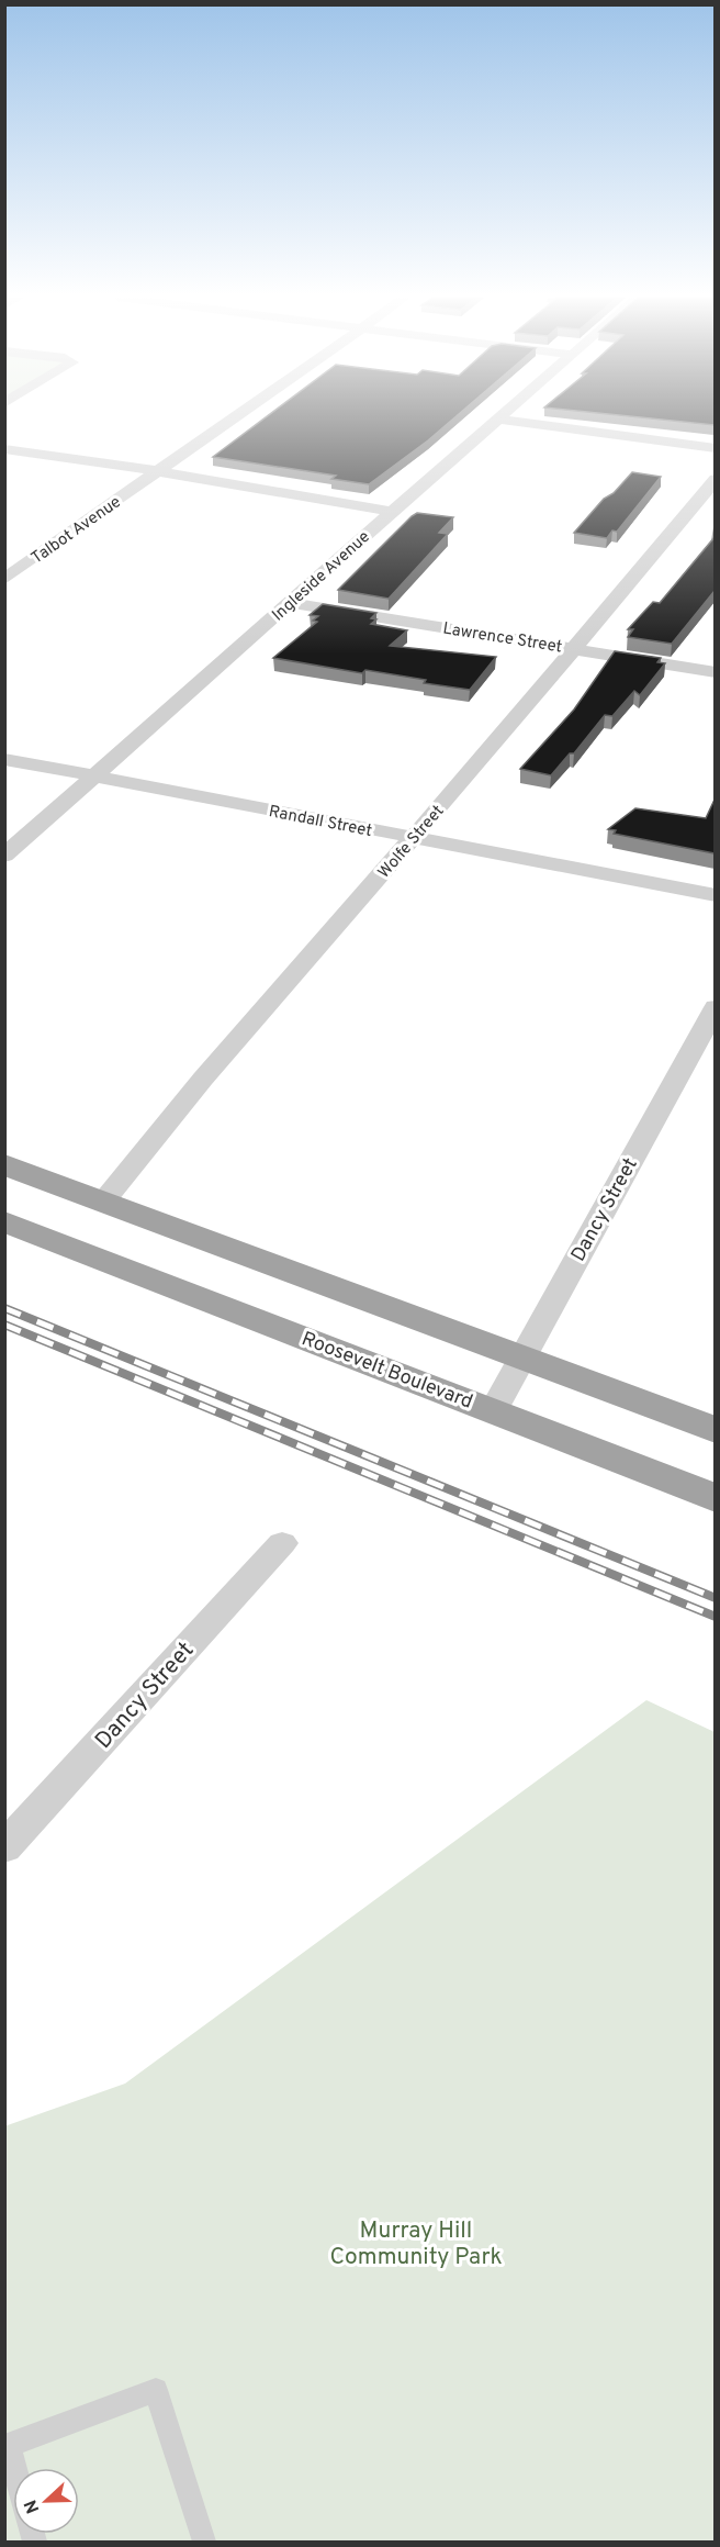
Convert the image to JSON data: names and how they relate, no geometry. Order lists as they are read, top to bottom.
{
  "streets": {
    "highway": ["Roosevelt Boulevard"],
    "street": [
      "Talbot Avenue",
      "Ingleside Avenue",
      "Lawrence Street",
      "Randall Street",
      "Wolfe Street",
      "Dancy Street"
    ]
  },
  "crossings": [
    ["Ingleside Avenue", "Lawrence Street"],
    ["Ingleside Avenue", "Randall Street"],
    ["Lawrence Street", "Wolfe Street"],
    ["Randall Street", "Wolfe Street"],
    ["Dancy Street", "Roosevelt Boulevard"]
  ],
  "parks": ["Murray Hill Community Park"],
  "north": "left"
}
